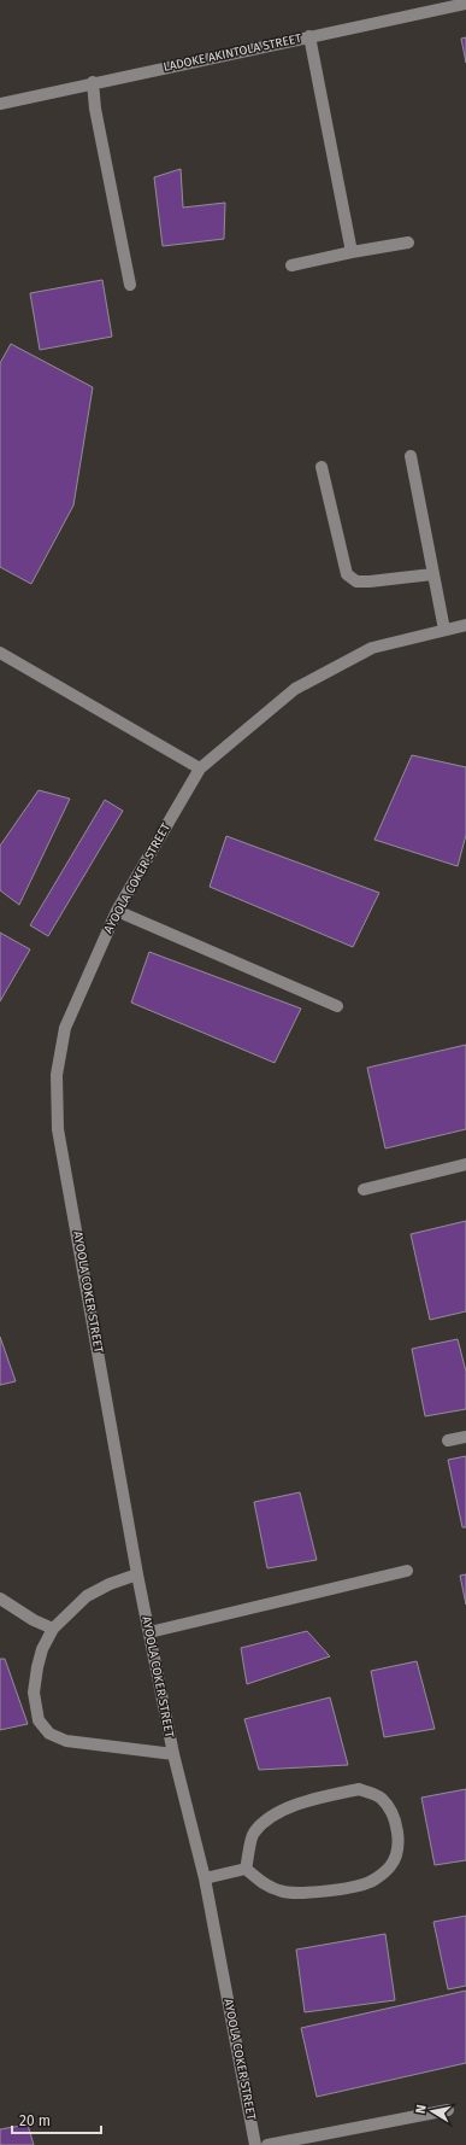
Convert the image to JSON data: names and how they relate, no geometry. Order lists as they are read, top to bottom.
{
  "streets": {
    "street": ["LADOKE AKINTOLA STREET", "AYOOLA COKER STREET"]
  },
  "scale_bar": "20 m",
  "north": "left"
}
